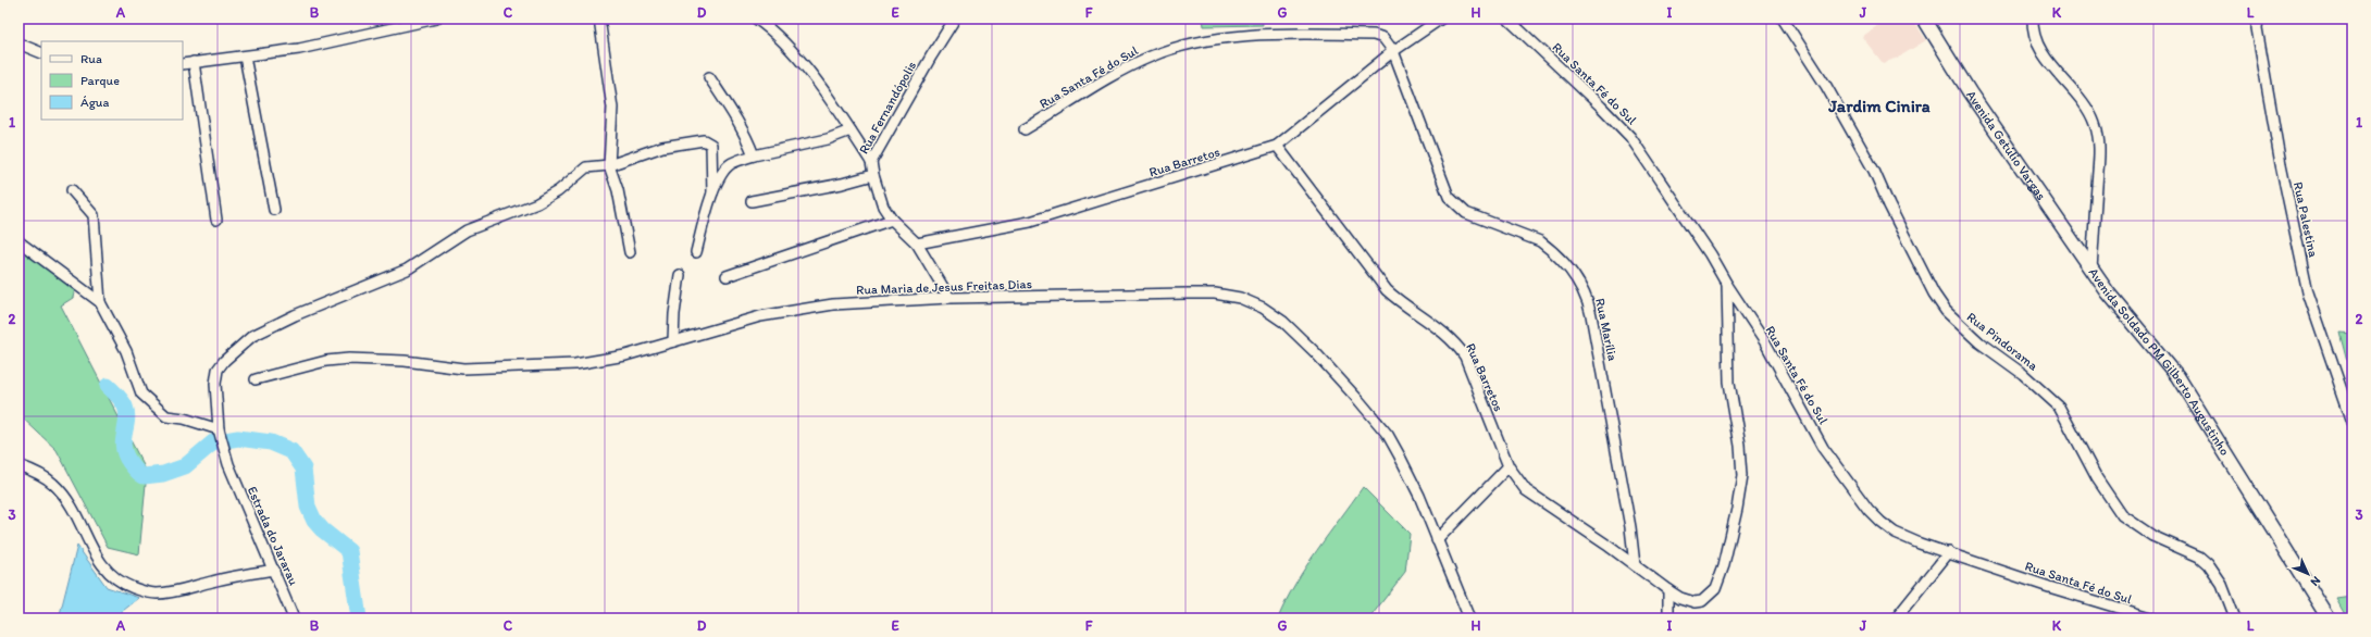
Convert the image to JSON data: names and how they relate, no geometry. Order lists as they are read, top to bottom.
{
  "streets": {
    "street": [
      "Rua Santa Fé do Sul",
      "Rua Fernandópolis",
      "Avenida Getúlio Vargas",
      "Rua Barretos",
      "Rua Palestina",
      "Rua Maria de Jesus Freitas Dias",
      "Rua Marília",
      "Rua Pindorama",
      "Avenida Soldado PM Gilberto Augustinho",
      "Estrada do Jararau"
    ]
  },
  "crossings": [
    ["Rua Santa Fé do Sul", "Rua Barretos"],
    ["Rua Santa Fé do Sul", "Rua Marília"],
    ["Rua Fernandópolis", "Rua Barretos"],
    ["Rua Fernandópolis", "Rua Maria de Jesus Freitas Dias"],
    ["Avenida Getúlio Vargas", "Avenida Soldado PM Gilberto Augustinho"],
    ["Rua Barretos", "Rua Marília"]
  ],
  "districts": ["Jardim Cinira"],
  "legend": ["Rua", "Parque", "Água"],
  "north": "bottom right",
  "grid": {
    "columns": [
      "A",
      "B",
      "C",
      "D",
      "E",
      "F",
      "G",
      "H",
      "I",
      "J",
      "K",
      "L"
    ],
    "rows": ["1", "2", "3"]
  }
}
